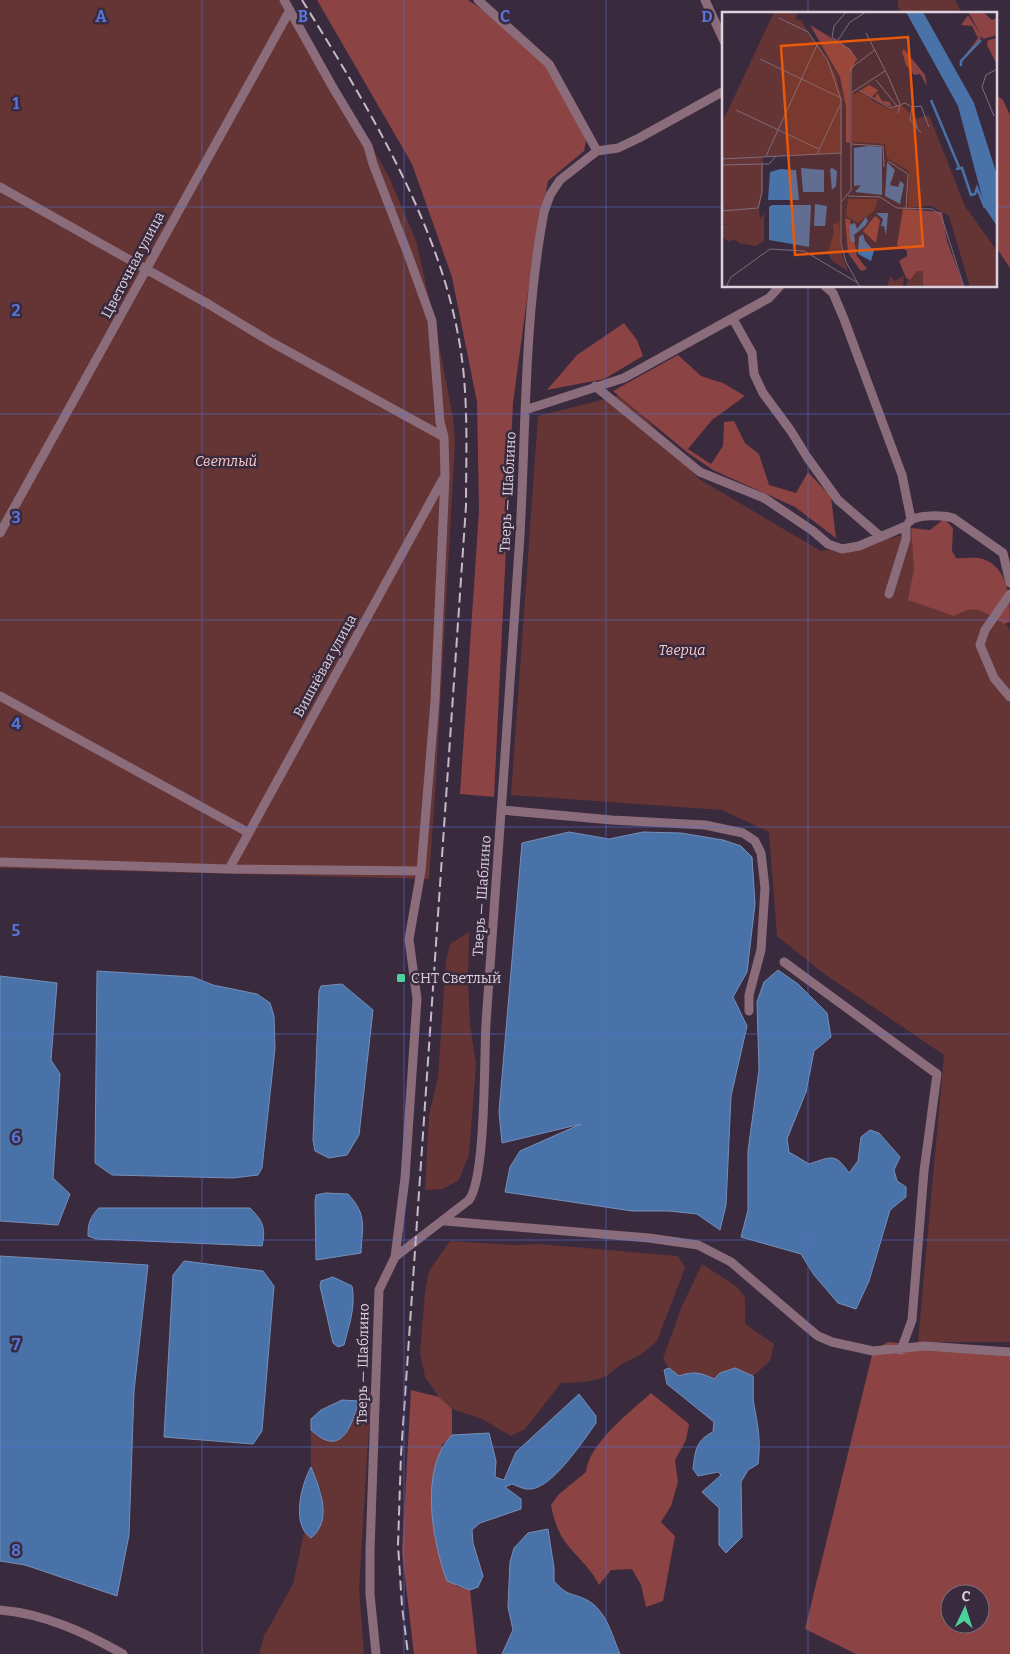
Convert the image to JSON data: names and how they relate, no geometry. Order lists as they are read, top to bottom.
{
  "streets": {
    "street": ["Цветочная улица", "Тверь — Шаблино", "Вишнёвая улица"]
  },
  "parks": ["Светлый", "Тверца"],
  "places": {
    "transit": ["СНТ Светлый"]
  },
  "north": "top",
  "grid": {
    "columns": [
      "A",
      "B",
      "C",
      "D"
    ],
    "rows": [
      "1",
      "2",
      "3",
      "4",
      "5",
      "6",
      "7",
      "8"
    ]
  }
}
